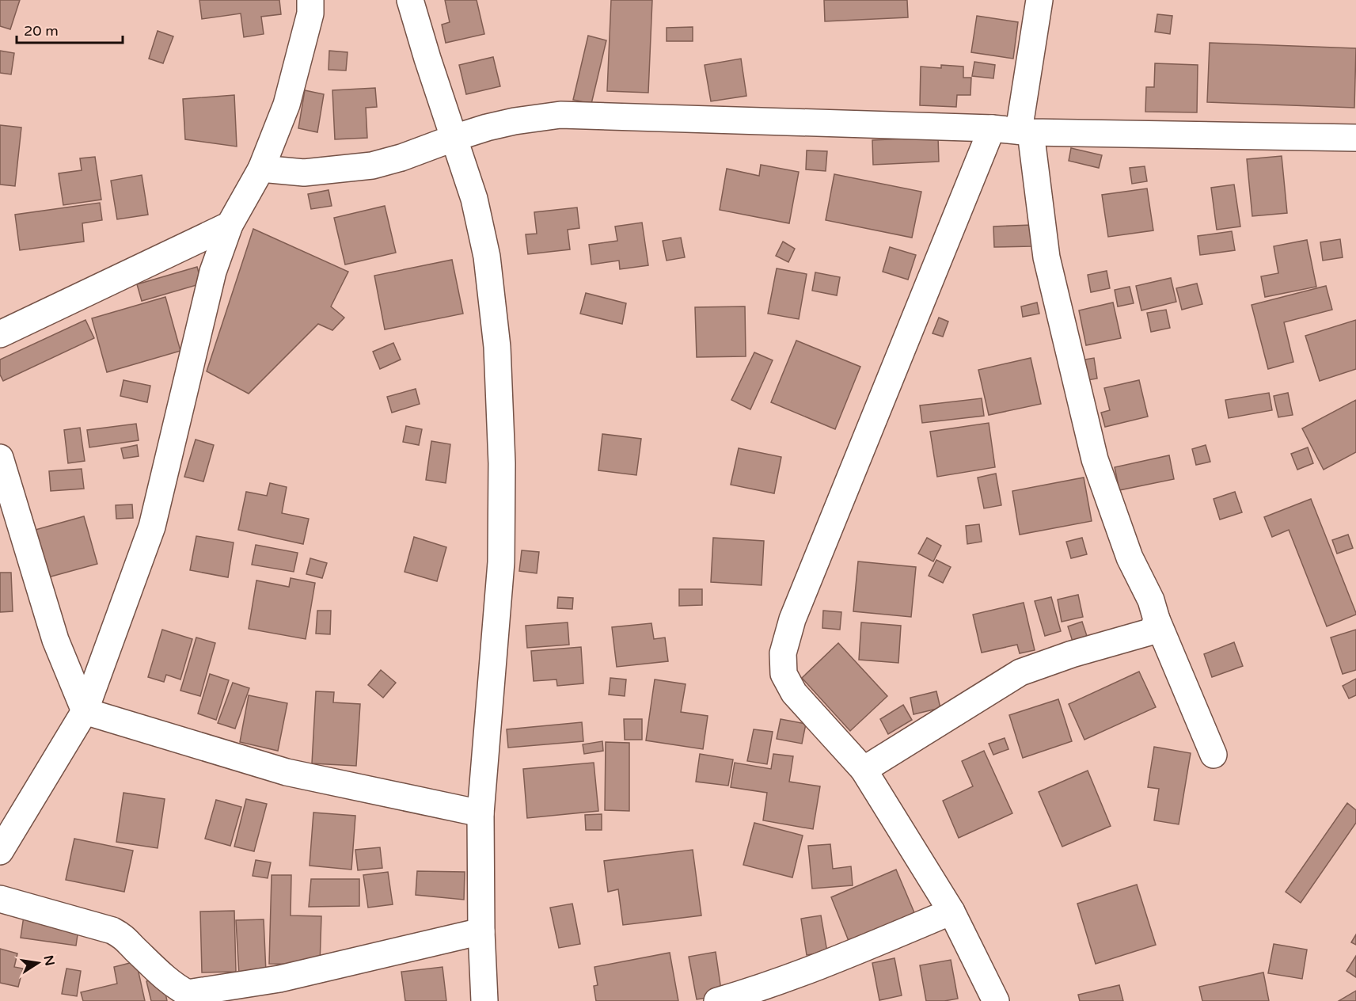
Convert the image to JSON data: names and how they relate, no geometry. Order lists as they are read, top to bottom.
{
  "scale_bar": "20 m",
  "north": "right"
}
